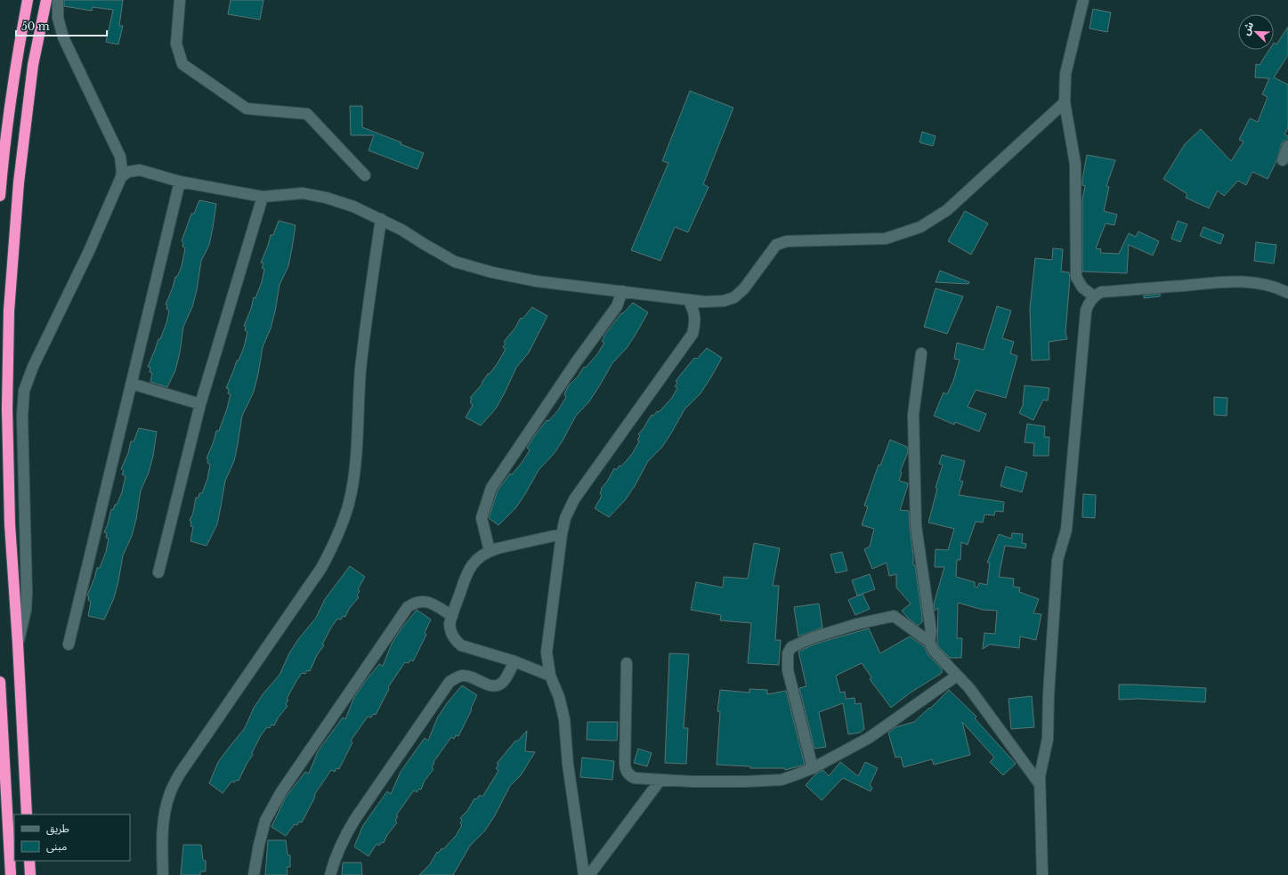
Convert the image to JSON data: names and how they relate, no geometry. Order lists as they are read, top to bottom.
{
  "legend": ["طريق", "مبنى"],
  "scale_bar": "50 m",
  "north": "top left"
}
